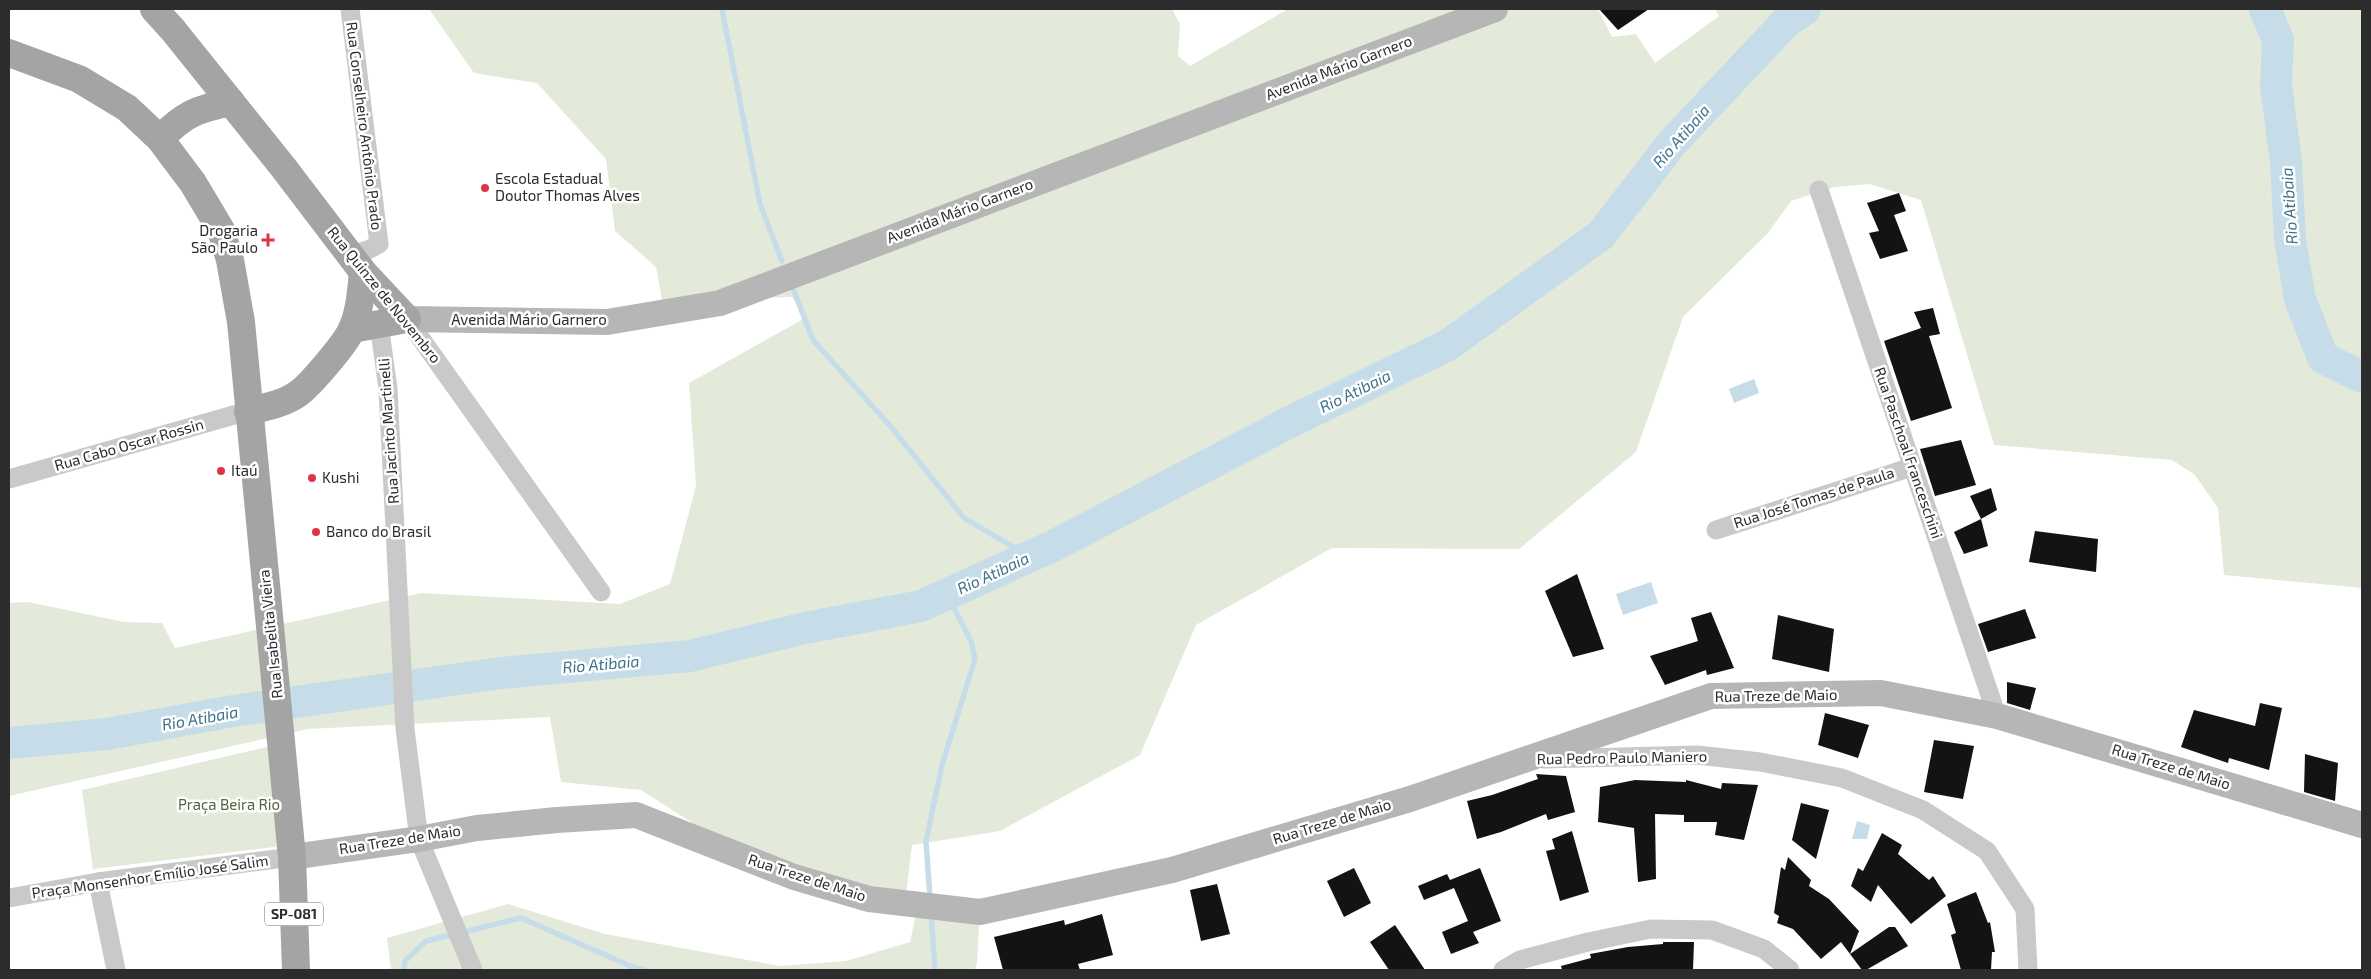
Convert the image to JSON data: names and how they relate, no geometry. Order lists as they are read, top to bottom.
{
  "streets": {
    "main road": ["Rua Quinze de Novembro", "Rua Isabelita Vieira", "SP-081"],
    "street": [
      "Avenida Mário Garnero",
      "Rua Conselheiro Antônio Prado",
      "Rua Jacinto Martinelli",
      "Rua Cabo Oscar Rossin",
      "Rua Paschoal Franceschini",
      "Rua José Tomas de Paula",
      "Rua Treze de Maio",
      "Rua Pedro Paulo Maniero",
      "Praça Monsenhor Emílio José Salim"
    ]
  },
  "crossings": [
    ["Avenida Mário Garnero", "Rua Quinze de Novembro"],
    ["Rua Conselheiro Antônio Prado", "Rua Quinze de Novembro"],
    ["Rua Jacinto Martinelli", "Rua Treze de Maio"],
    ["Rua Cabo Oscar Rossin", "Rua Isabelita Vieira"],
    ["Rua Paschoal Franceschini", "Rua José Tomas de Paula"],
    ["Rua Paschoal Franceschini", "Rua Treze de Maio"],
    ["Rua Isabelita Vieira", "Rua Treze de Maio"],
    ["Rua Isabelita Vieira", "Praça Monsenhor Emílio José Salim"],
    ["Rua Isabelita Vieira", "SP-081"],
    ["Rua Treze de Maio", "Rua Pedro Paulo Maniero"],
    ["Rua Treze de Maio", "Praça Monsenhor Emílio José Salim"],
    ["Rua Treze de Maio", "SP-081"],
    ["Praça Monsenhor Emílio José Salim", "SP-081"]
  ],
  "water": ["Rio Atibaia"],
  "parks": ["Praça Beira Rio"],
  "places": {
    "other": [
      "Escola Estadual Doutor Thomas Alves",
      "Itaú",
      "Kushi",
      "Banco do Brasil"
    ],
    "health": ["Drogaria São Paulo"]
  }
}
